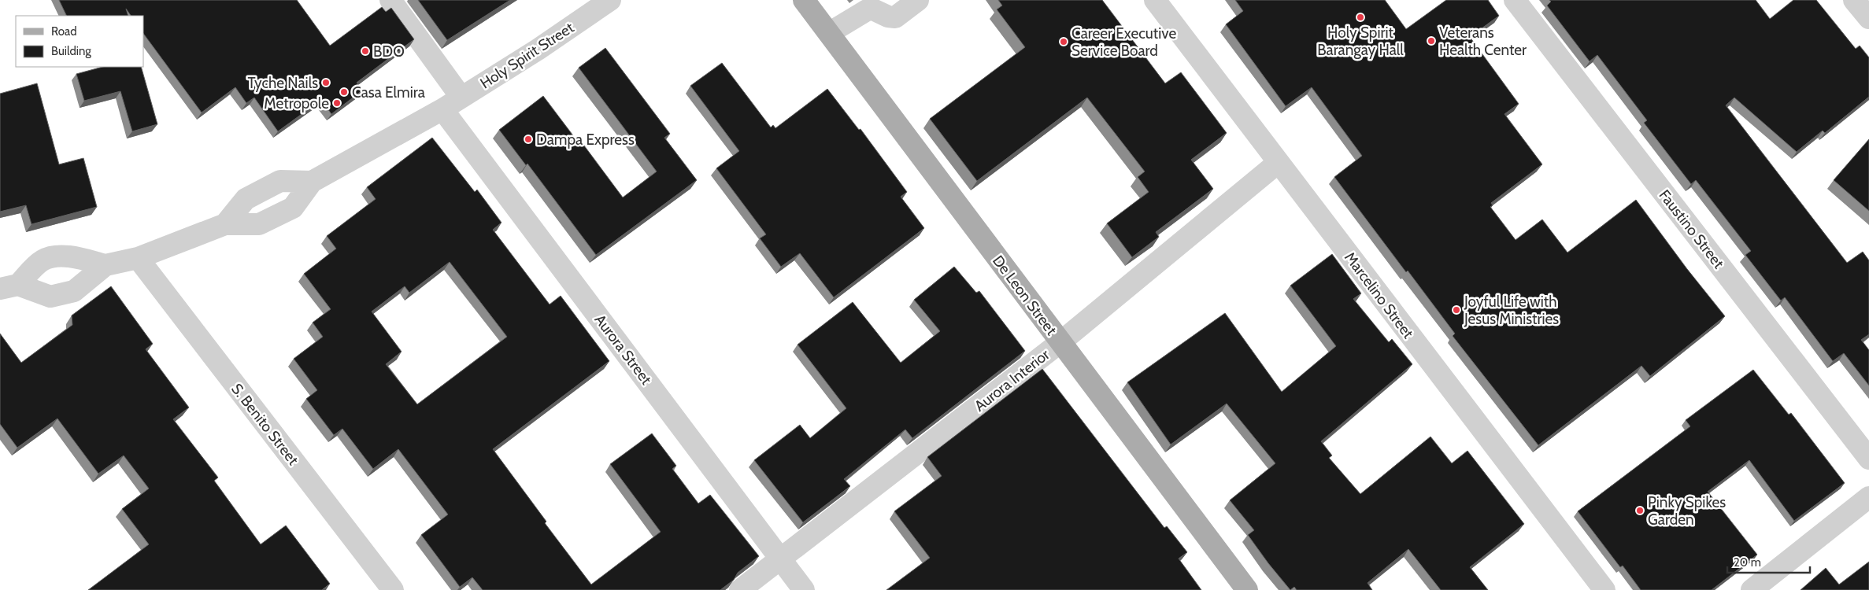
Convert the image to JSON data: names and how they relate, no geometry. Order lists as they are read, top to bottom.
{
  "streets": {
    "main road": ["De Leon Street"],
    "street": [
      "Holy Spirit Street",
      "Faustino Street",
      "Marcelino Street",
      "Aurora Street",
      "Aurora Interior",
      "S. Benito Street"
    ]
  },
  "crossings": [
    ["Holy Spirit Street", "Aurora Street"],
    ["De Leon Street", "Aurora Interior"],
    ["Marcelino Street", "Aurora Interior"],
    ["Aurora Street", "Aurora Interior"]
  ],
  "places": [
    "Holy Spirit Barangay Hall",
    "Veterans Health Center",
    "Career Executive Service Board",
    "BDO",
    "Tyche Nails",
    "Casa Elmira",
    "Metropole",
    "Dampa Express",
    "Joyful Life with Jesus Ministries",
    "Pinky Spikes Garden"
  ],
  "legend": ["Road", "Building"],
  "scale_bar": "20 m"
}
